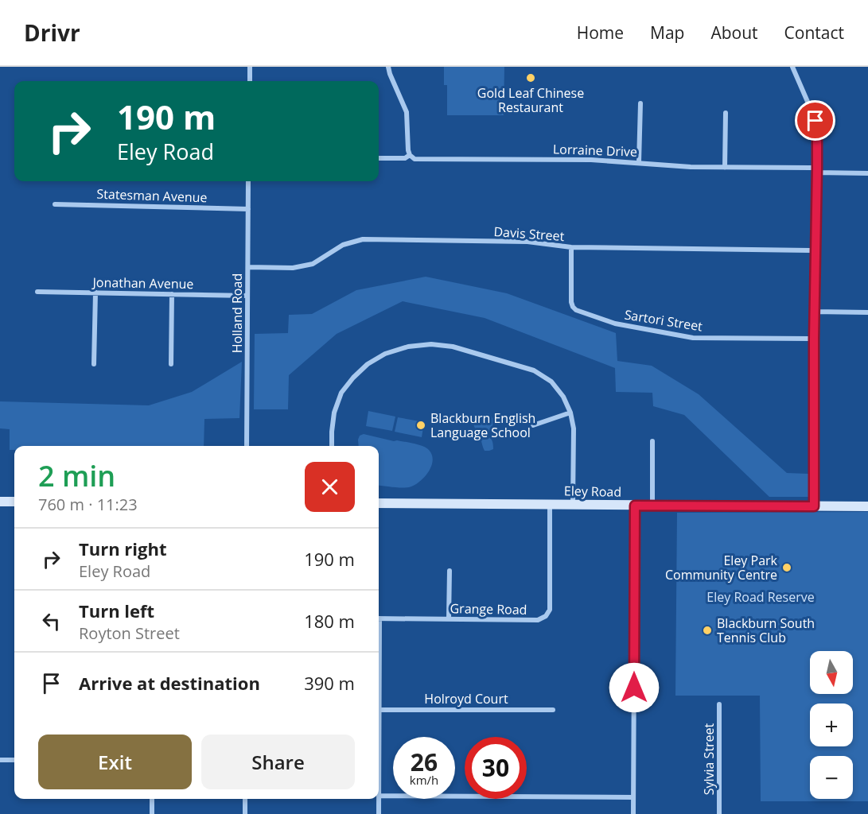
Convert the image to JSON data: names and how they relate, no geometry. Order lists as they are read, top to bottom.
{
  "streets": {
    "main road": ["Eley Road"],
    "street": [
      "Lorraine Drive",
      "Statesman Avenue",
      "Davis Street",
      "Jonathan Avenue",
      "Holland Road",
      "Sartori Street",
      "Grange Road",
      "Holroyd Court",
      "Sylvia Street"
    ]
  },
  "crossings": [
    ["Statesman Avenue", "Holland Road"],
    ["Davis Street", "Holland Road"],
    ["Davis Street", "Sartori Street"],
    ["Jonathan Avenue", "Holland Road"],
    ["Eley Road", "Grange Road"]
  ],
  "parks": ["Eley Road Reserve"],
  "places": [
    "Gold Leaf Chinese Restaurant",
    "Blackburn English Language School",
    "Eley Park Community Centre",
    "Blackburn South Tennis Club"
  ],
  "north": "bottom",
  "page": {
    "header": "Drivr",
    "nav": [
      "Home",
      "Map",
      "About",
      "Contact"
    ],
    "turn": ["190 m", "Eley Road"],
    "heading": ["2 min", "760 m · 11:23"],
    "list": [
      {
        "name": "Turn right",
        "note": "Eley Road",
        "value": "190 m"
      },
      {
        "name": "Turn left",
        "note": "Royton Street",
        "value": "180 m"
      },
      {
        "name": "Arrive at destination",
        "value": "390 m"
      }
    ],
    "map_buttons": ["+", "−"],
    "buttons": ["Exit", "Share"],
    "speed": "26 km/h",
    "limit": "30"
  }
}
